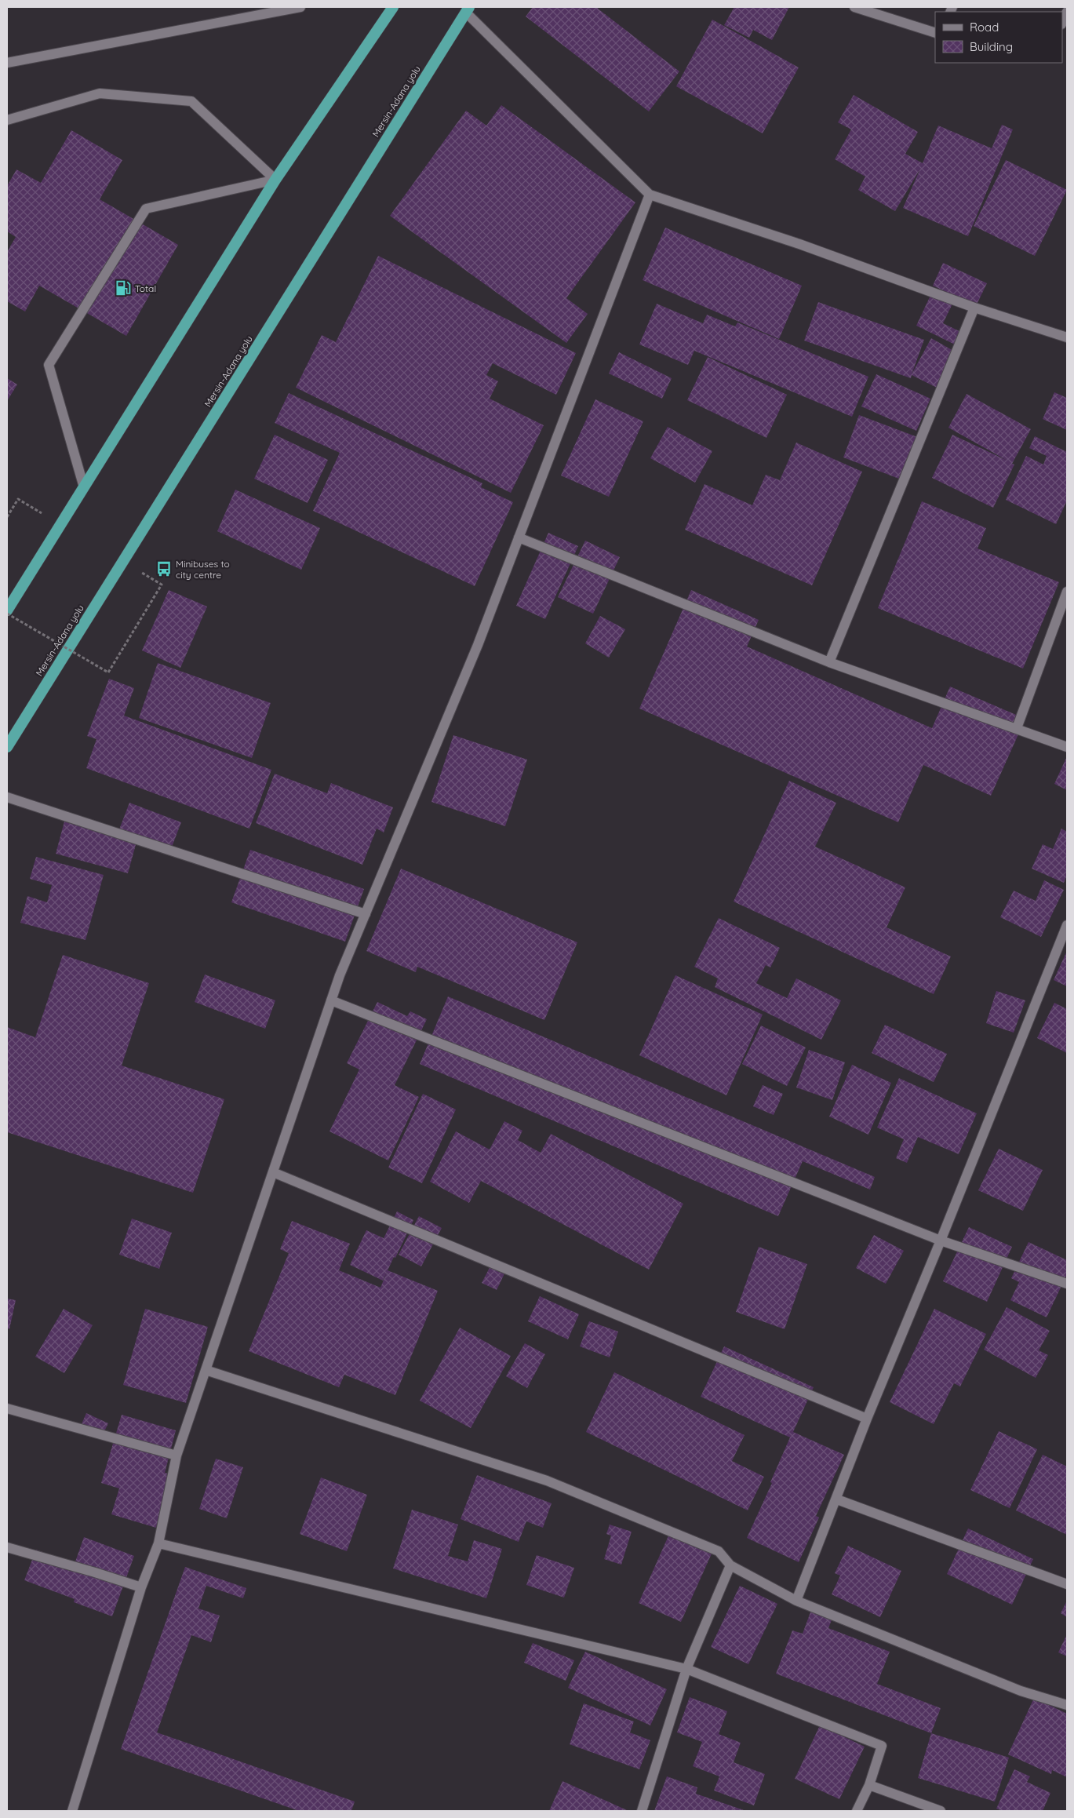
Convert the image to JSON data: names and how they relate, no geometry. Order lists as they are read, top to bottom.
{
  "streets": {
    "highway": ["Mersin-Adana yolu"]
  },
  "places": {
    "fuel station": ["Total"],
    "bus stop": ["Minibuses to city centre"]
  },
  "legend": ["Road", "Building"]
}
